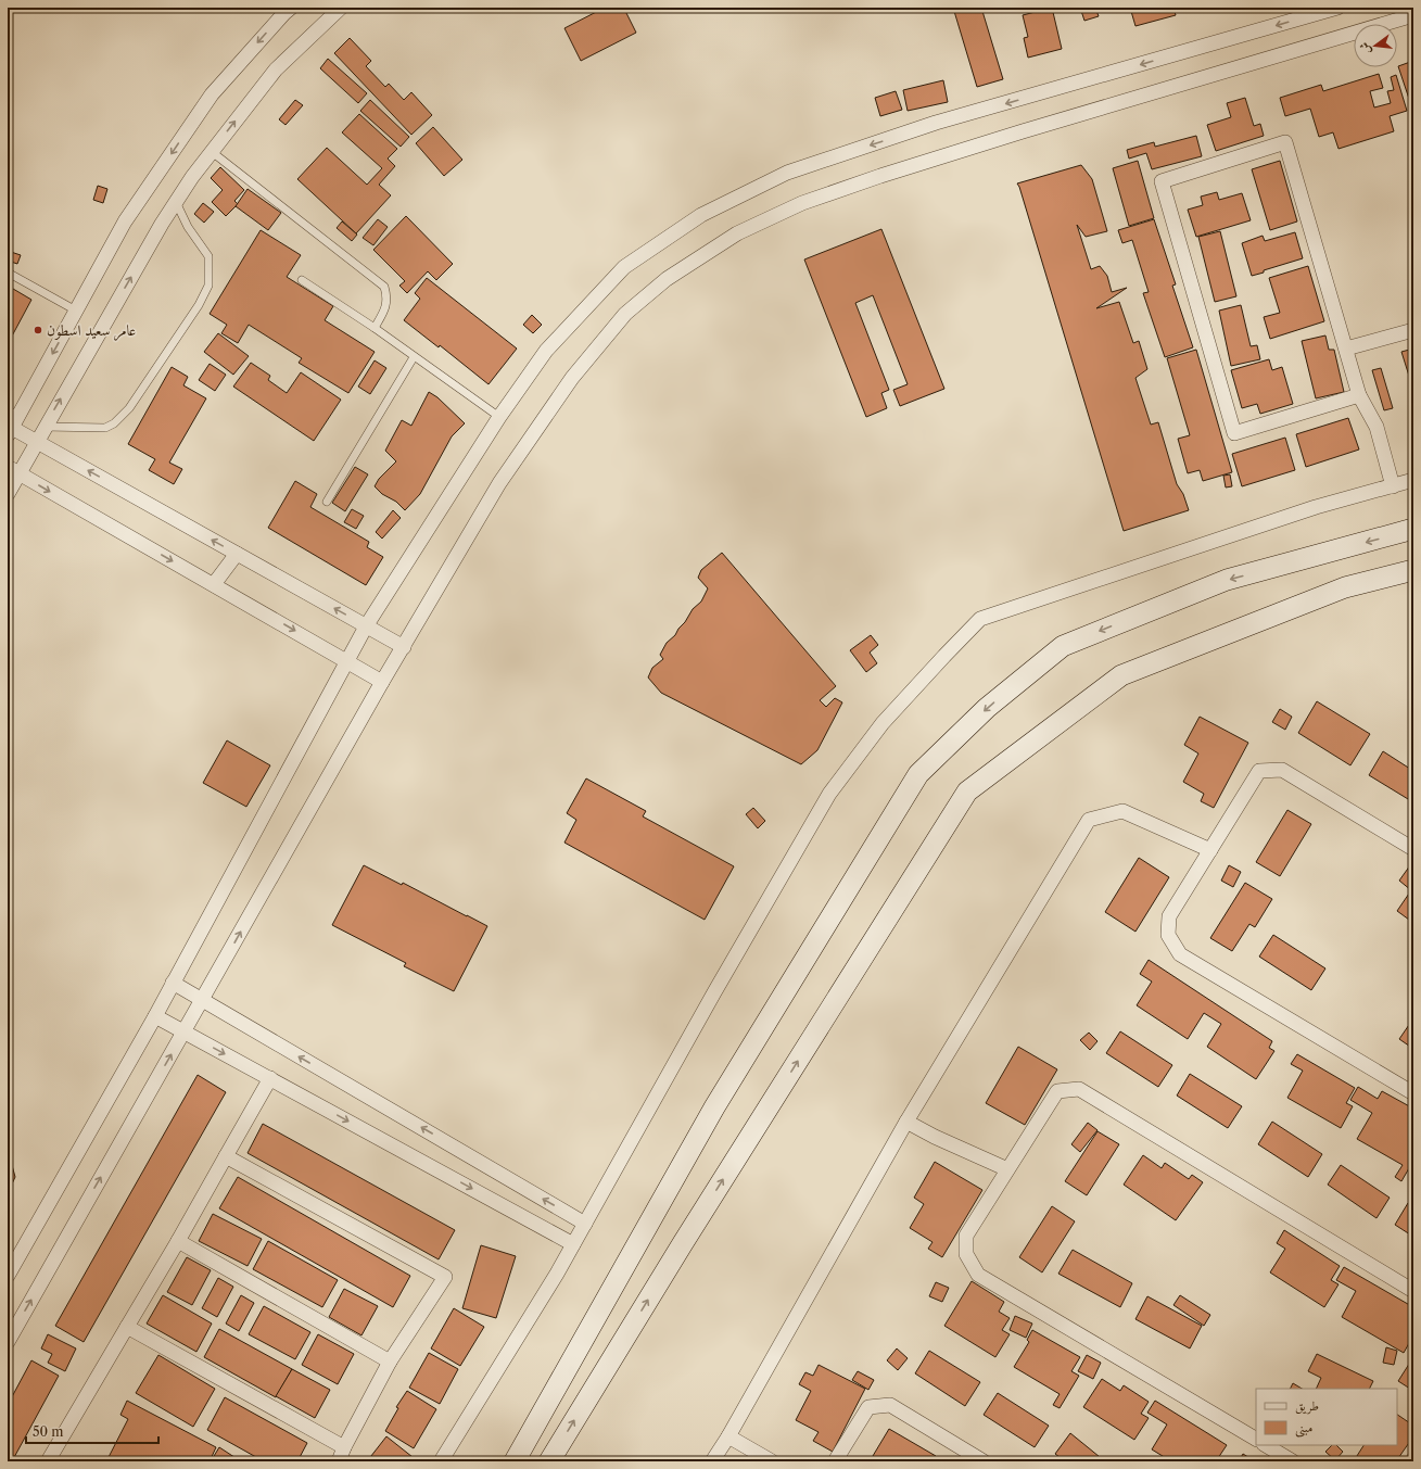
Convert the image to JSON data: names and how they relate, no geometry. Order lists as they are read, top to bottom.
{
  "places": ["عامر سعيد اسطون"],
  "legend": ["طريق", "مبنى"],
  "scale_bar": "50 m",
  "north": "left"
}
